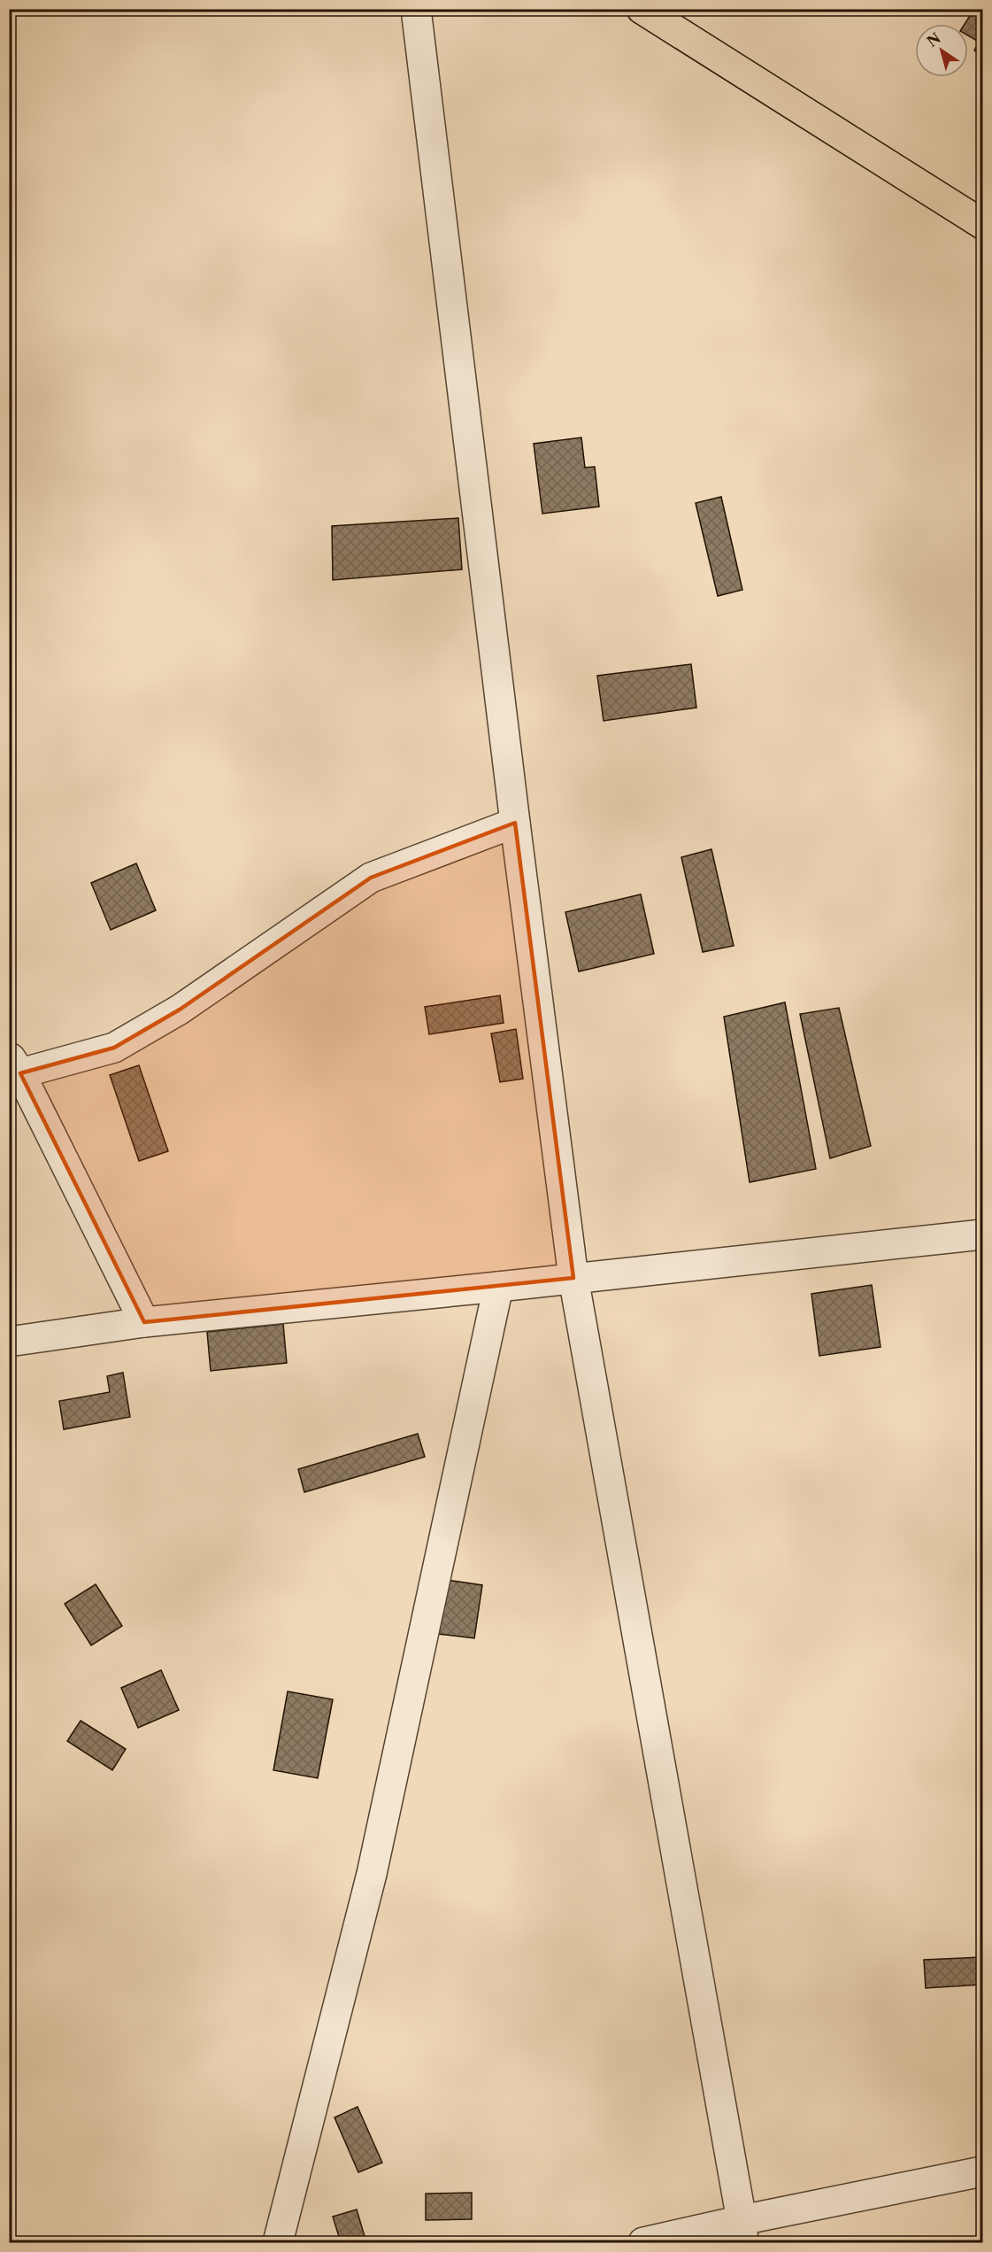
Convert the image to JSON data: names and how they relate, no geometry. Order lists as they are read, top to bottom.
{
  "north": "top left"
}
